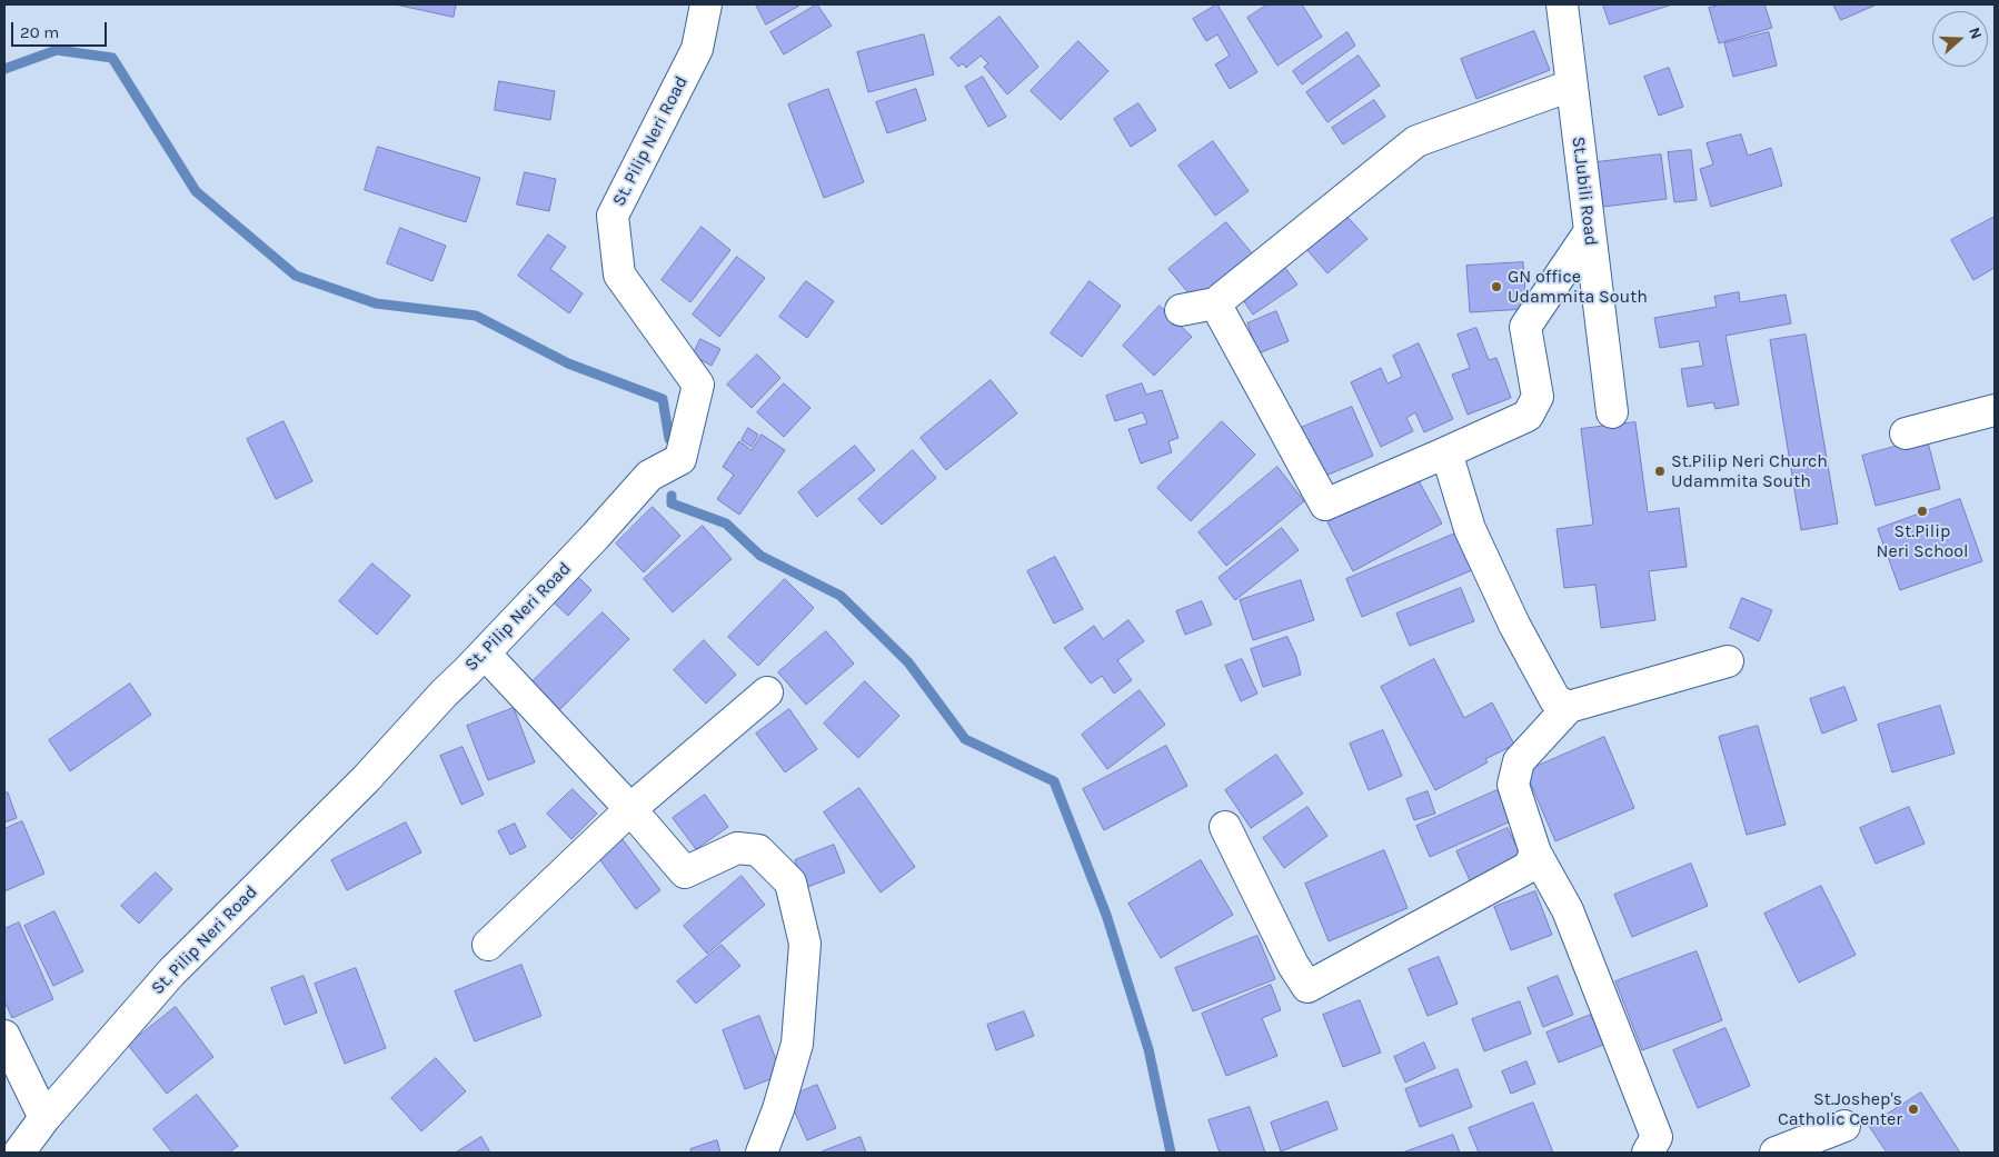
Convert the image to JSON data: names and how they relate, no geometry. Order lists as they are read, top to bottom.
{
  "streets": {
    "street": ["St. Pilip Neri Road", "St.Jubili Road"]
  },
  "places": [
    "GN office Udammita South",
    "St.Pilip Neri Church Udammita South",
    "St.Pilip Neri School",
    "St.Joshep's Catholic Center"
  ],
  "scale_bar": "20 m",
  "north": "right"
}
